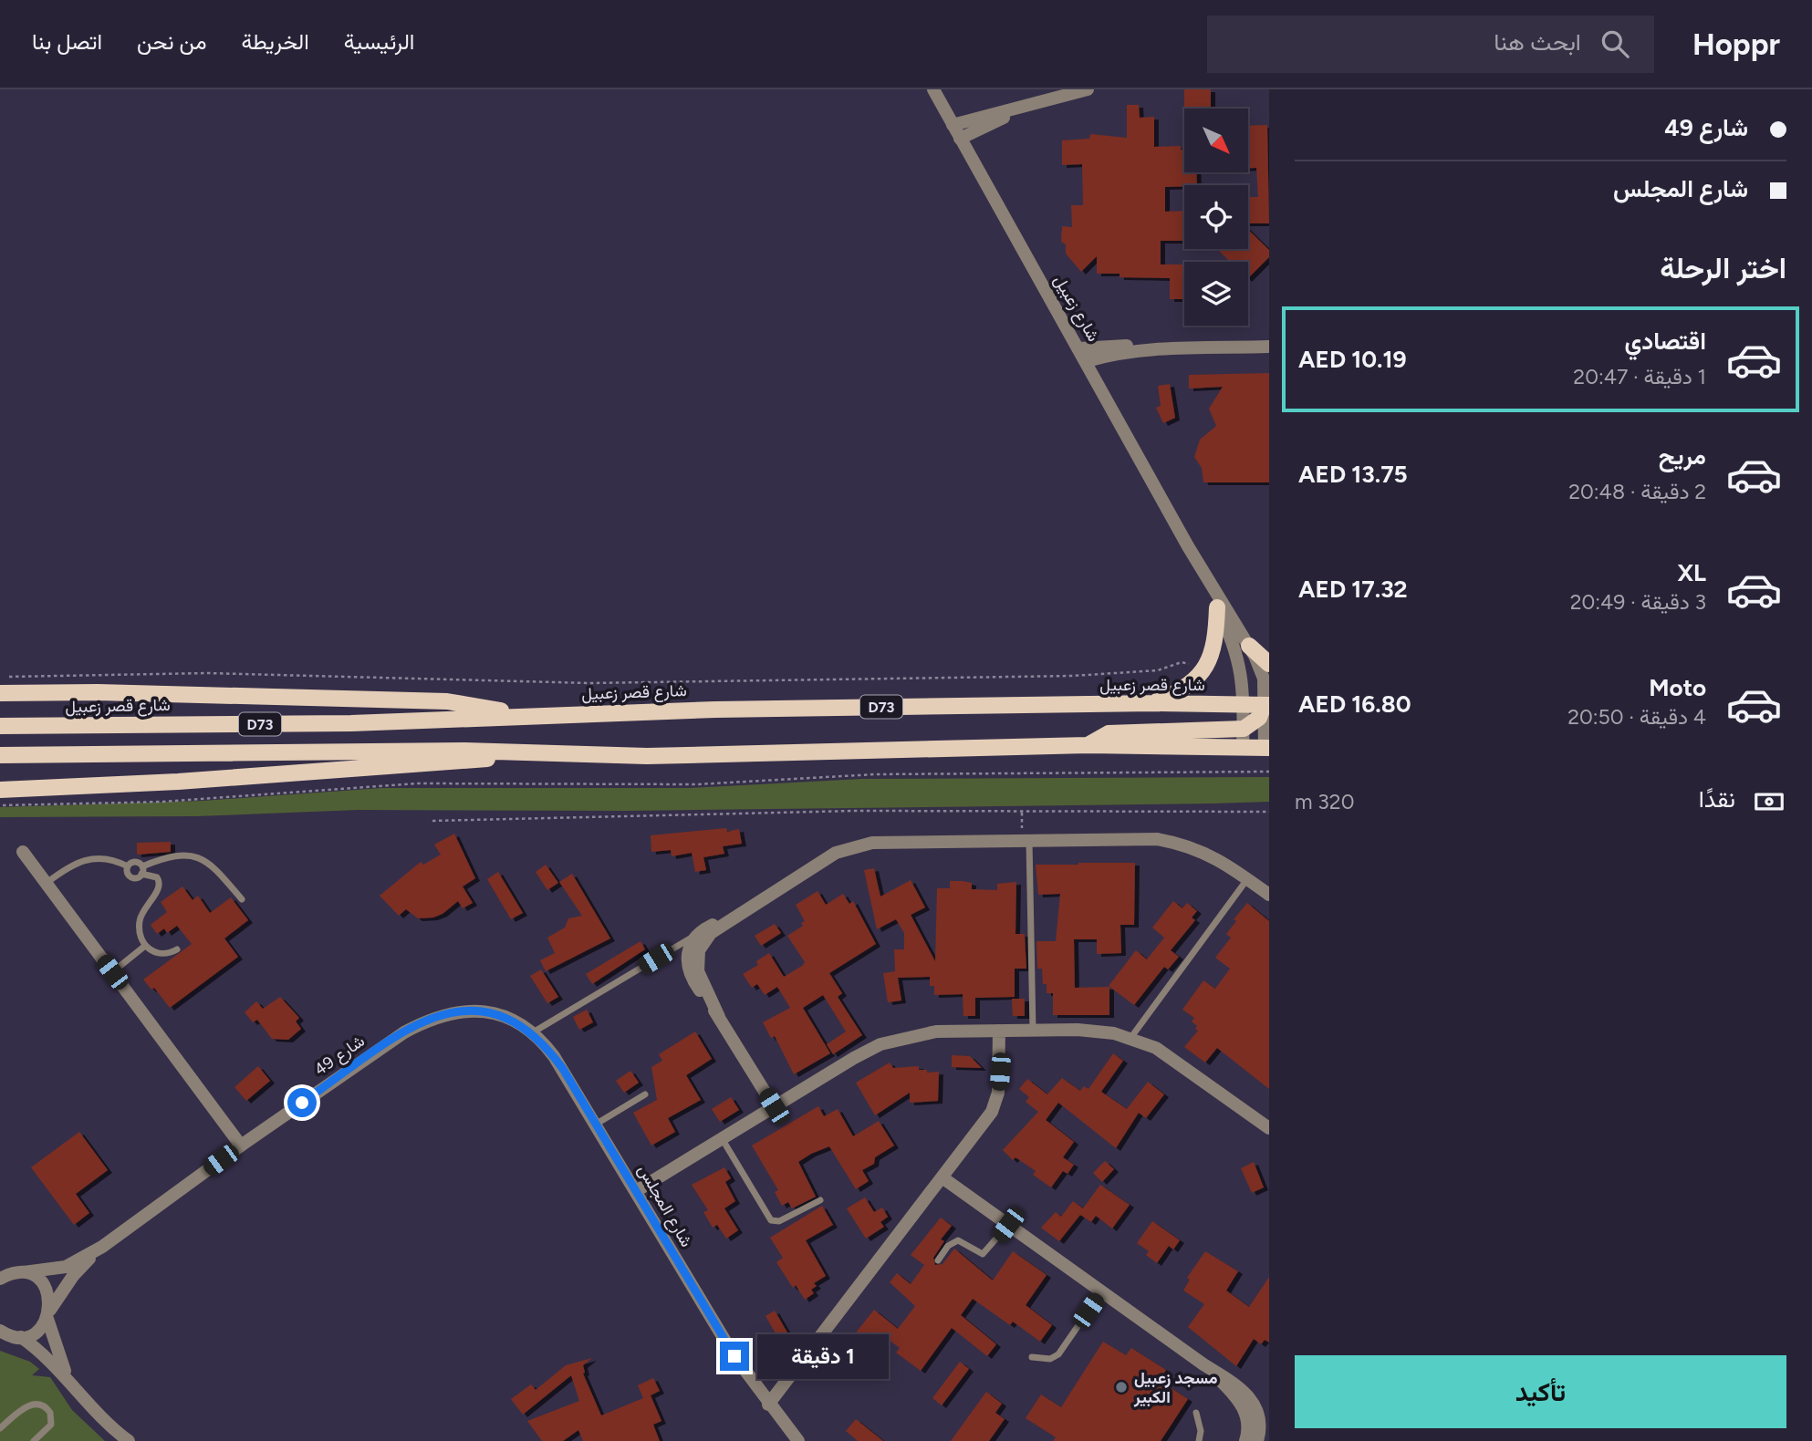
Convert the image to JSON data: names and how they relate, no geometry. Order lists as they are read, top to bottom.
{
  "streets": {
    "main road": ["شارع قصر زعبيل", "D73"],
    "street": ["شارع زعبيل", "شارع 49", "شارع المجلس"]
  },
  "crossings": [
    ["شارع زعبيل", "شارع قصر زعبيل"],
    ["شارع 49", "شارع المجلس"]
  ],
  "places": ["مسجد زعبيل الكبير"],
  "north": "bottom right",
  "page": {
    "header": "Hoppr",
    "search": "ابحث هنا",
    "nav": [
      "الرئيسية",
      "الخريطة",
      "من نحن",
      "اتصل بنا"
    ],
    "banner": ["شارع 49", "شارع المجلس"],
    "heading": "اختر الرحلة",
    "list": [
      {
        "name": "اقتصادي",
        "note": "1 دقيقة · 20:47",
        "value": "AED 10.19"
      },
      {
        "name": "مريح",
        "note": "2 دقيقة · 20:48",
        "value": "AED 13.75"
      },
      {
        "name": "XL",
        "note": "3 دقيقة · 20:49",
        "value": "AED 17.32"
      },
      {
        "name": "Moto",
        "note": "4 دقيقة · 20:50",
        "value": "AED 16.80"
      }
    ],
    "pay": ["نقدًا", "320 m"],
    "bubble": "1 دقيقة",
    "buttons": "تأكيد"
  }
}
